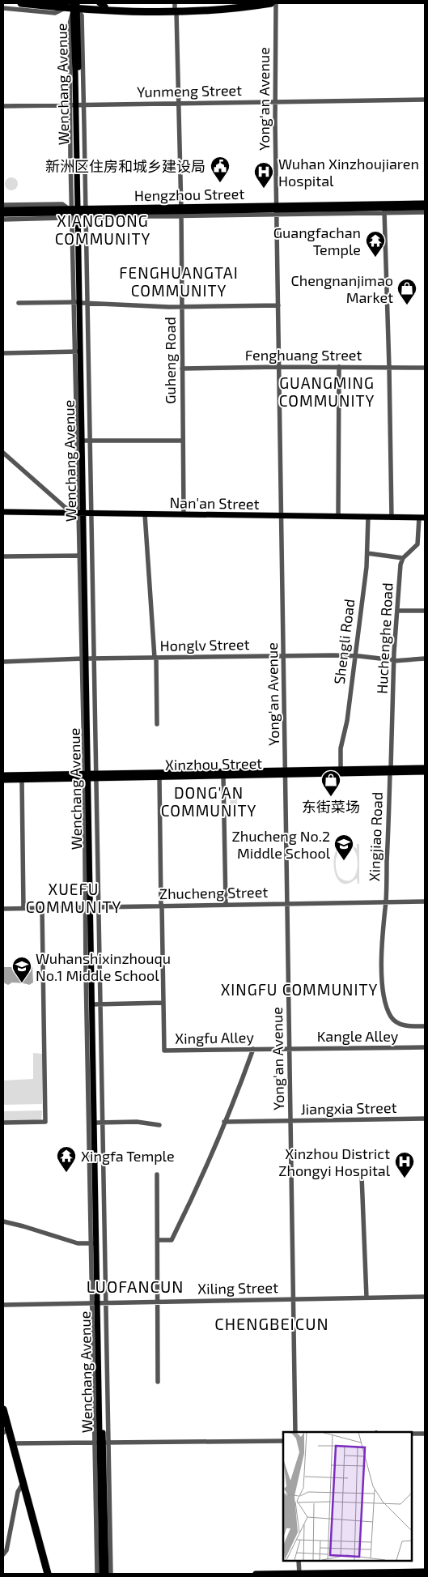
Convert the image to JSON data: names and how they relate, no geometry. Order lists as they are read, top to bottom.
{
  "streets": {
    "main road": [
      "Wenchang Avenue",
      "Hengzhou Street",
      "Nan'an Street",
      "Xinzhou Street"
    ],
    "street": [
      "Yunmeng Street",
      "Yong'an Avenue",
      "Fenghuang Street",
      "Guheng Road",
      "Huchenghe Road",
      "Shengli Road",
      "Honglv Street",
      "Xingjiao Road",
      "Zhucheng Street",
      "Kangle Alley",
      "Xingfu Alley",
      "Jiangxia Street",
      "Xiling Street"
    ]
  },
  "crossings": [
    ["Wenchang Avenue", "Yunmeng Street"],
    ["Wenchang Avenue", "Hengzhou Street"],
    ["Wenchang Avenue", "Nan'an Street"],
    ["Wenchang Avenue", "Honglv Street"],
    ["Wenchang Avenue", "Xinzhou Street"],
    ["Wenchang Avenue", "Zhucheng Street"],
    ["Wenchang Avenue", "Xiling Street"],
    ["Yunmeng Street", "Yong'an Avenue"],
    ["Yunmeng Street", "Guheng Road"],
    ["Yong'an Avenue", "Hengzhou Street"],
    ["Yong'an Avenue", "Fenghuang Street"],
    ["Yong'an Avenue", "Nan'an Street"],
    ["Yong'an Avenue", "Honglv Street"],
    ["Yong'an Avenue", "Xinzhou Street"],
    ["Yong'an Avenue", "Zhucheng Street"],
    ["Yong'an Avenue", "Kangle Alley"],
    ["Yong'an Avenue", "Xingfu Alley"],
    ["Yong'an Avenue", "Jiangxia Street"],
    ["Yong'an Avenue", "Xiling Street"],
    ["Hengzhou Street", "Guheng Road"],
    ["Fenghuang Street", "Guheng Road"],
    ["Guheng Road", "Nan'an Street"],
    ["Nan'an Street", "Shengli Road"],
    ["Huchenghe Road", "Honglv Street"],
    ["Huchenghe Road", "Xinzhou Street"],
    ["Huchenghe Road", "Xingjiao Road"],
    ["Shengli Road", "Honglv Street"],
    ["Shengli Road", "Xinzhou Street"],
    ["Xinzhou Street", "Xingjiao Road"],
    ["Xingjiao Road", "Zhucheng Street"],
    ["Kangle Alley", "Xingfu Alley"]
  ],
  "districts": [
    "XIANGDONG COMMUNITY",
    "FENGHUANGTAI COMMUNITY",
    "GUANGMING COMMUNITY",
    "DONG'AN COMMUNITY",
    "XUEFU COMMUNITY",
    "XINGFU COMMUNITY",
    "LUOFANCUN",
    "CHENGBEICUN"
  ],
  "places": {
    "public building": ["新洲区住房和城乡建设局"],
    "hospital": ["Wuhan Xinzhoujiaren Hospital", "Xinzhou District Zhongyi Hospital"],
    "temple": ["Guangfachan Temple", "Xingfa Temple"],
    "shop": ["Chengnanjimao Market", "东街菜场"],
    "school or university": ["Zhucheng No.2 Middle School", "Wuhanshixinzhouqu No.1 Middle School"]
  }
}
